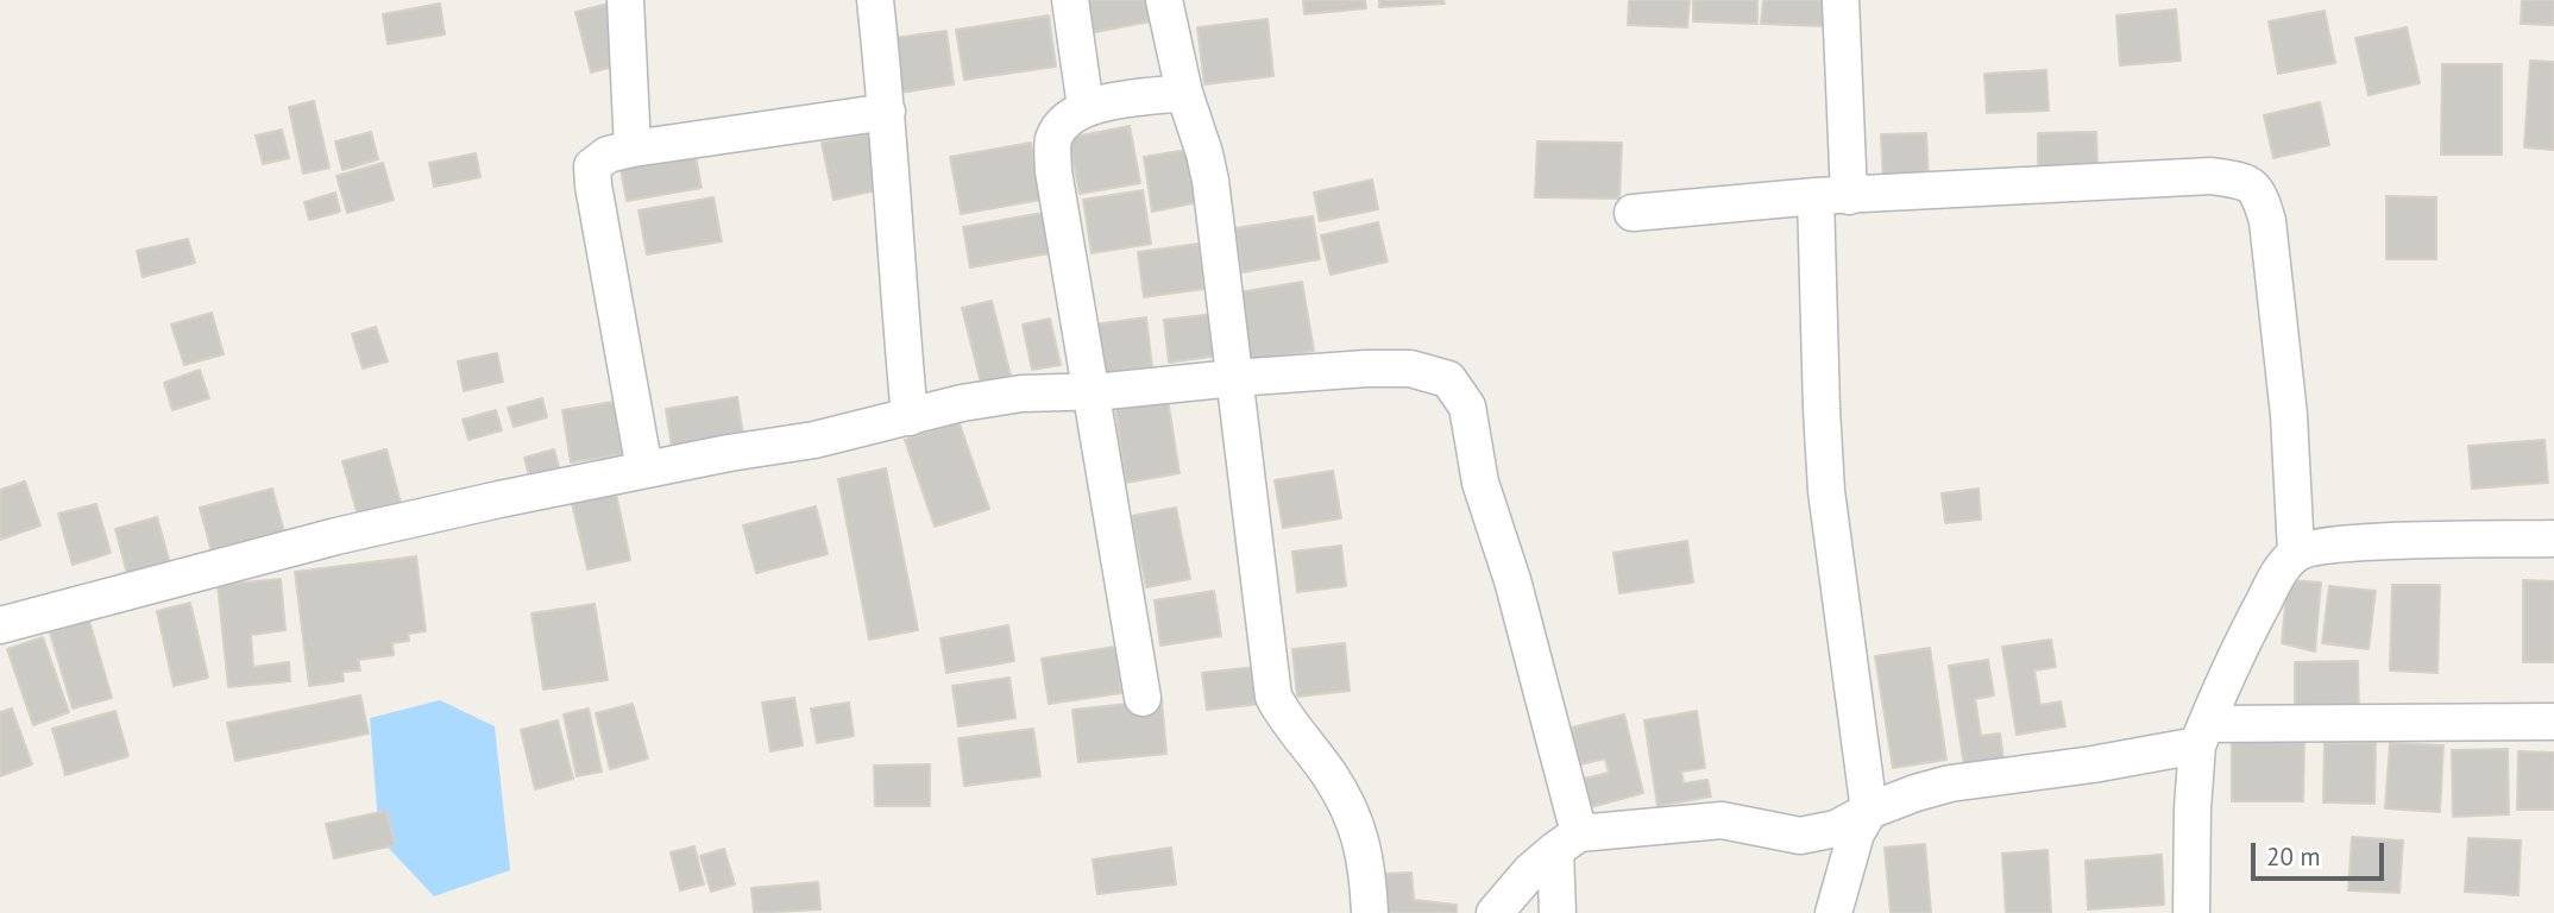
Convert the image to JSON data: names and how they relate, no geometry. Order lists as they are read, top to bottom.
{
  "scale_bar": "20 m"
}
